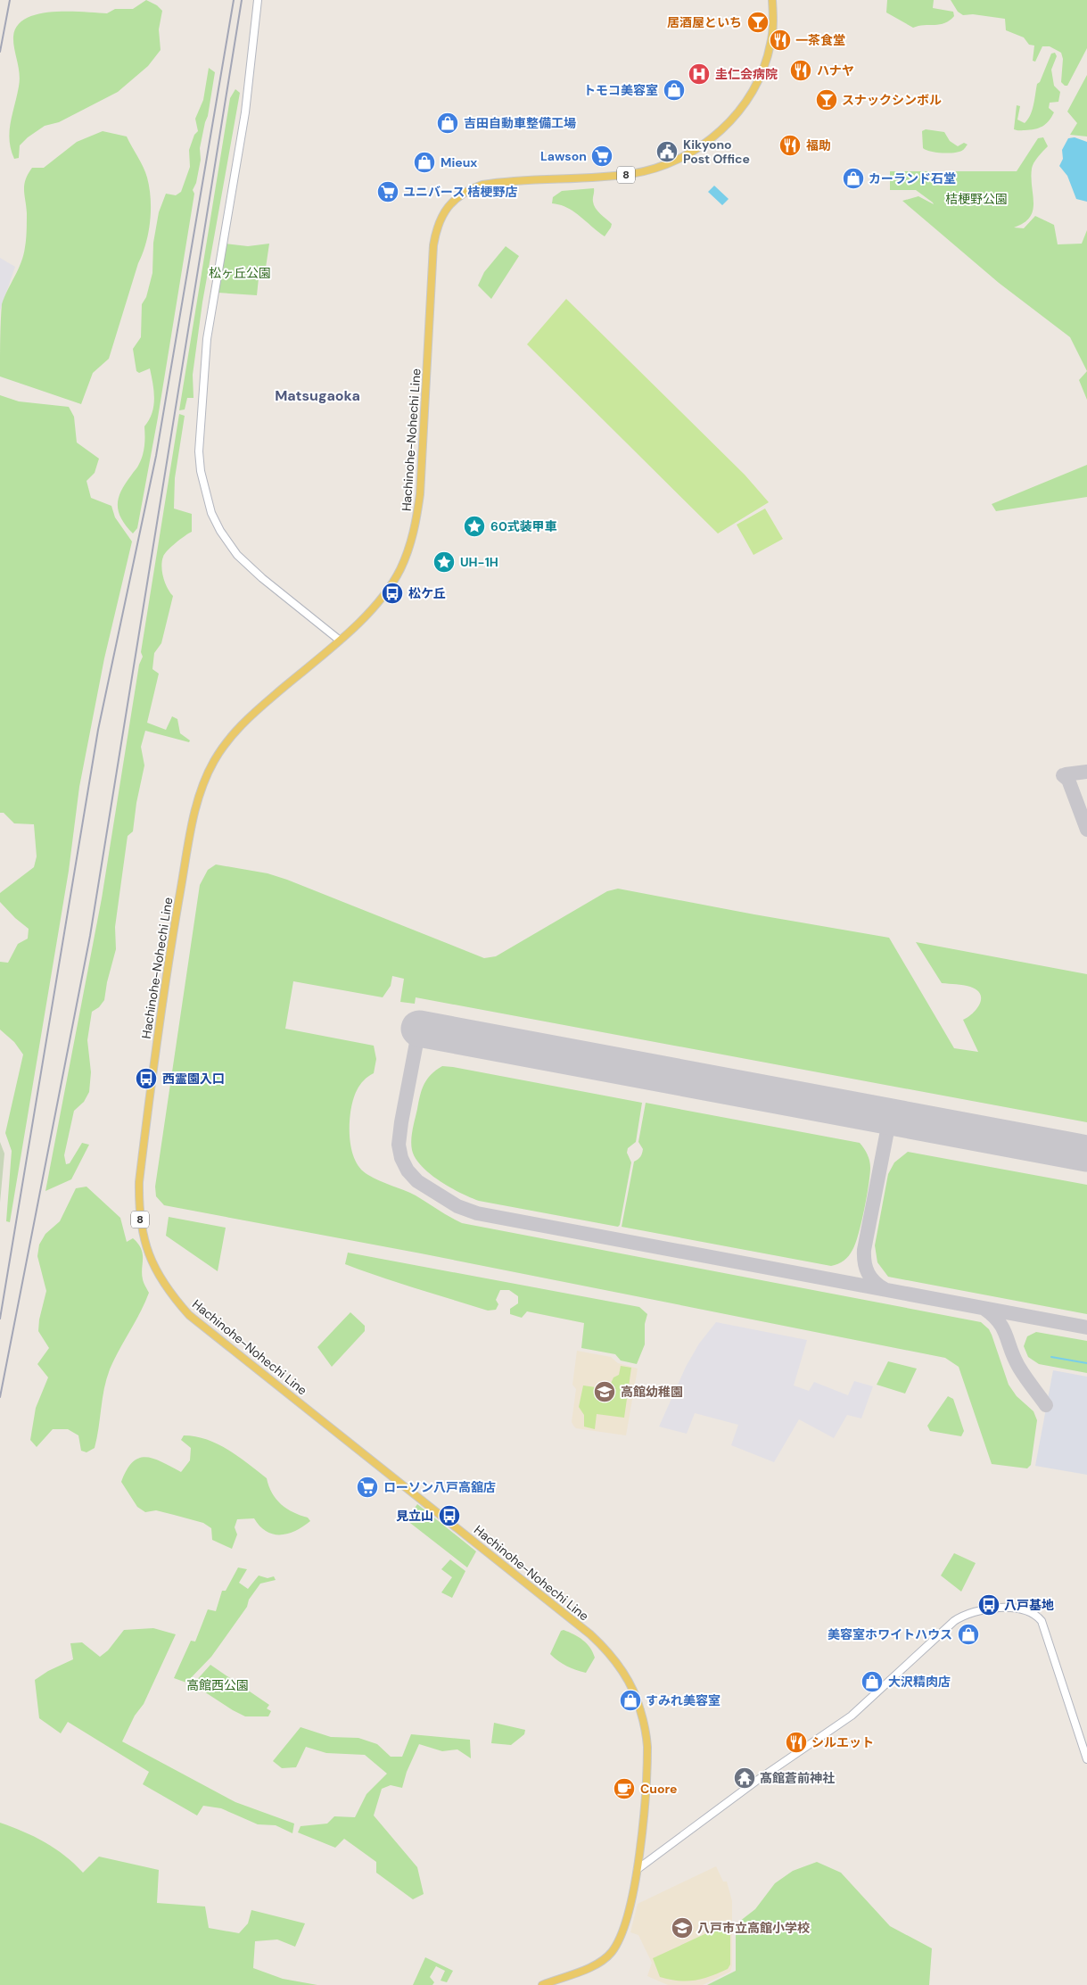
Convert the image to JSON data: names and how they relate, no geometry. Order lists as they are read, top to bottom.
{
  "streets": {
    "main road": ["8", "Hachinohe-Nohechi Line"]
  },
  "districts": ["Matsugaoka"],
  "parks": ["桔梗野公園", "松ヶ丘公園", "高館西公園"],
  "places": {
    "bar": ["居酒屋といち", "スナックシンボル"],
    "restaurant": [
      "一茶食堂",
      "ハナヤ",
      "福助",
      "シルエット"
    ],
    "hospital": ["圭仁会病院"],
    "shop": [
      "トモコ美容室",
      "吉田自動車整備工場",
      "Mieux",
      "カーランド石堂",
      "美容室ホワイトハウス",
      "大沢精肉店",
      "すみれ美容室"
    ],
    "public building": ["Kikyono Post Office"],
    "supermarket": ["Lawson", "ユニバース 桔梗野店", "ローソン八戸高舘店"],
    "place": ["60式装甲車", "UH-1H"],
    "bus stop": [
      "松ケ丘",
      "西霊園入口",
      "見立山",
      "八戸基地"
    ],
    "school or university": ["高館幼稚園", "八戸市立高館小学校"],
    "temple": ["髙館蒼前神社"],
    "cafe": ["Cuore"]
  }
}
